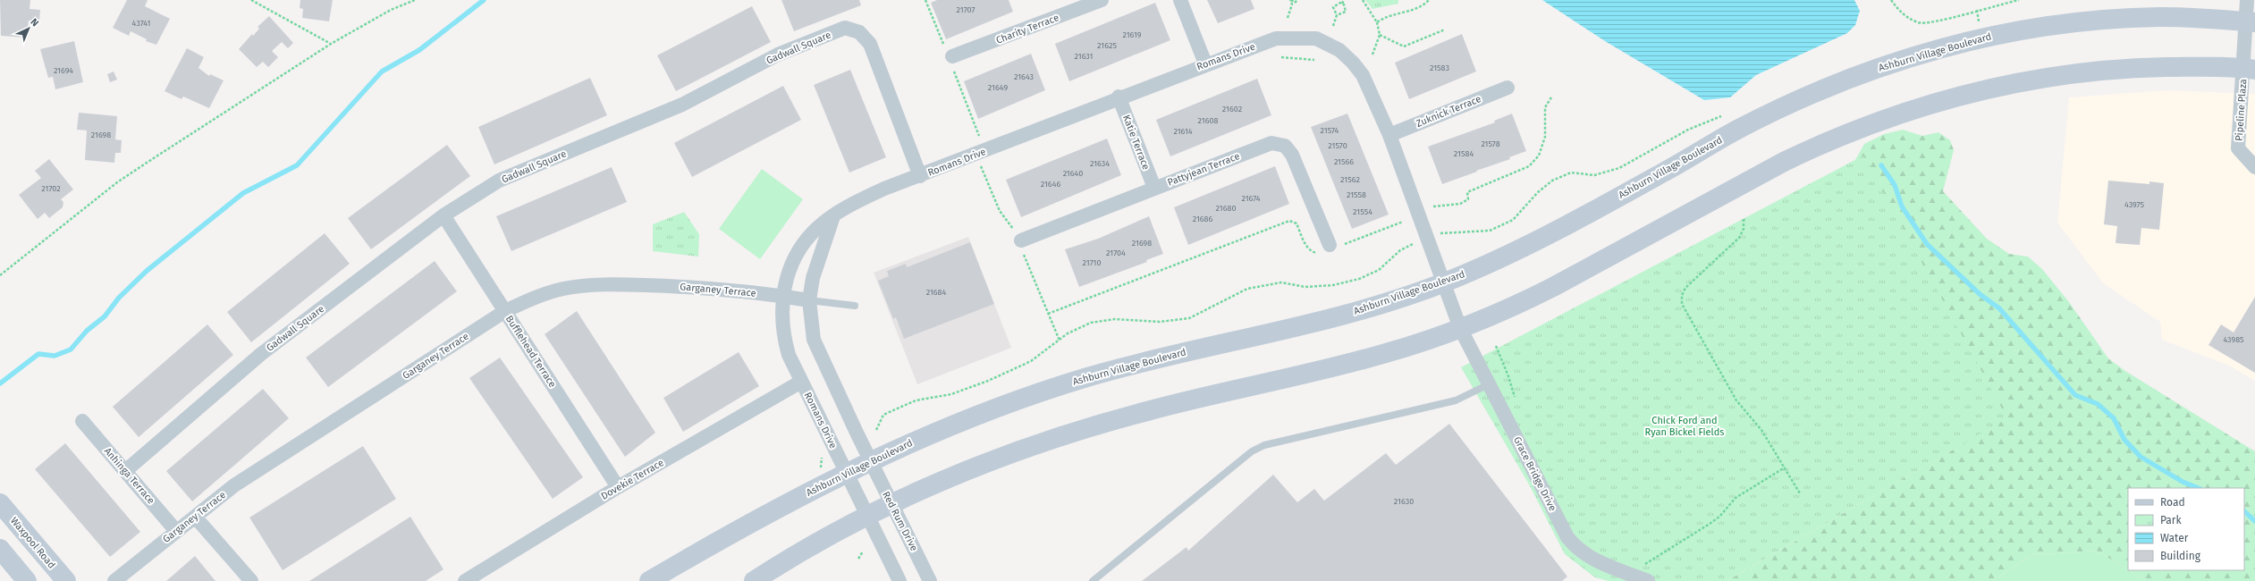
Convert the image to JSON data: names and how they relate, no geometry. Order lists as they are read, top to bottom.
{
  "streets": {
    "main road": ["Ashburn Village Boulevard", "Waxpool Road"],
    "street": [
      "Charity Terrace",
      "Gadwall Square",
      "Romans Drive",
      "Pipeline Plaza",
      "Zuknick Terrace",
      "Katie Terrace",
      "Pattyjean Terrace",
      "Garganey Terrace",
      "Bufflehead Terrace",
      "Grace Bridge Drive",
      "Anhinga Terrace",
      "Dovekie Terrace",
      "Red Rum Drive"
    ]
  },
  "crossings": [
    ["Gadwall Square", "Romans Drive"],
    ["Gadwall Square", "Bufflehead Terrace"],
    ["Gadwall Square", "Anhinga Terrace"],
    ["Ashburn Village Boulevard", "Romans Drive"],
    ["Ashburn Village Boulevard", "Pipeline Plaza"],
    ["Ashburn Village Boulevard", "Red Rum Drive"],
    ["Romans Drive", "Zuknick Terrace"],
    ["Romans Drive", "Katie Terrace"],
    ["Romans Drive", "Garganey Terrace"],
    ["Romans Drive", "Grace Bridge Drive"],
    ["Romans Drive", "Dovekie Terrace"],
    ["Katie Terrace", "Pattyjean Terrace"],
    ["Garganey Terrace", "Bufflehead Terrace"],
    ["Garganey Terrace", "Anhinga Terrace"],
    ["Bufflehead Terrace", "Dovekie Terrace"]
  ],
  "parks": ["Chick Ford and Ryan Bickel Fields"],
  "house_numbers": [
    "21707",
    "43741",
    "21619",
    "21625",
    "21631",
    "21583",
    "21694",
    "21643",
    "21649",
    "21602",
    "21608",
    "21574",
    "21614",
    "21698",
    "21578",
    "21570",
    "21584",
    "21566",
    "21634",
    "21640",
    "21562",
    "21646",
    "21702",
    "21558",
    "21674",
    "43975",
    "21680",
    "21554",
    "21686",
    "21698",
    "21704",
    "21710",
    "21684",
    "43985",
    "21630"
  ],
  "legend": [
    "Road",
    "Park",
    "Water",
    "Building"
  ],
  "north": "top right"
}
